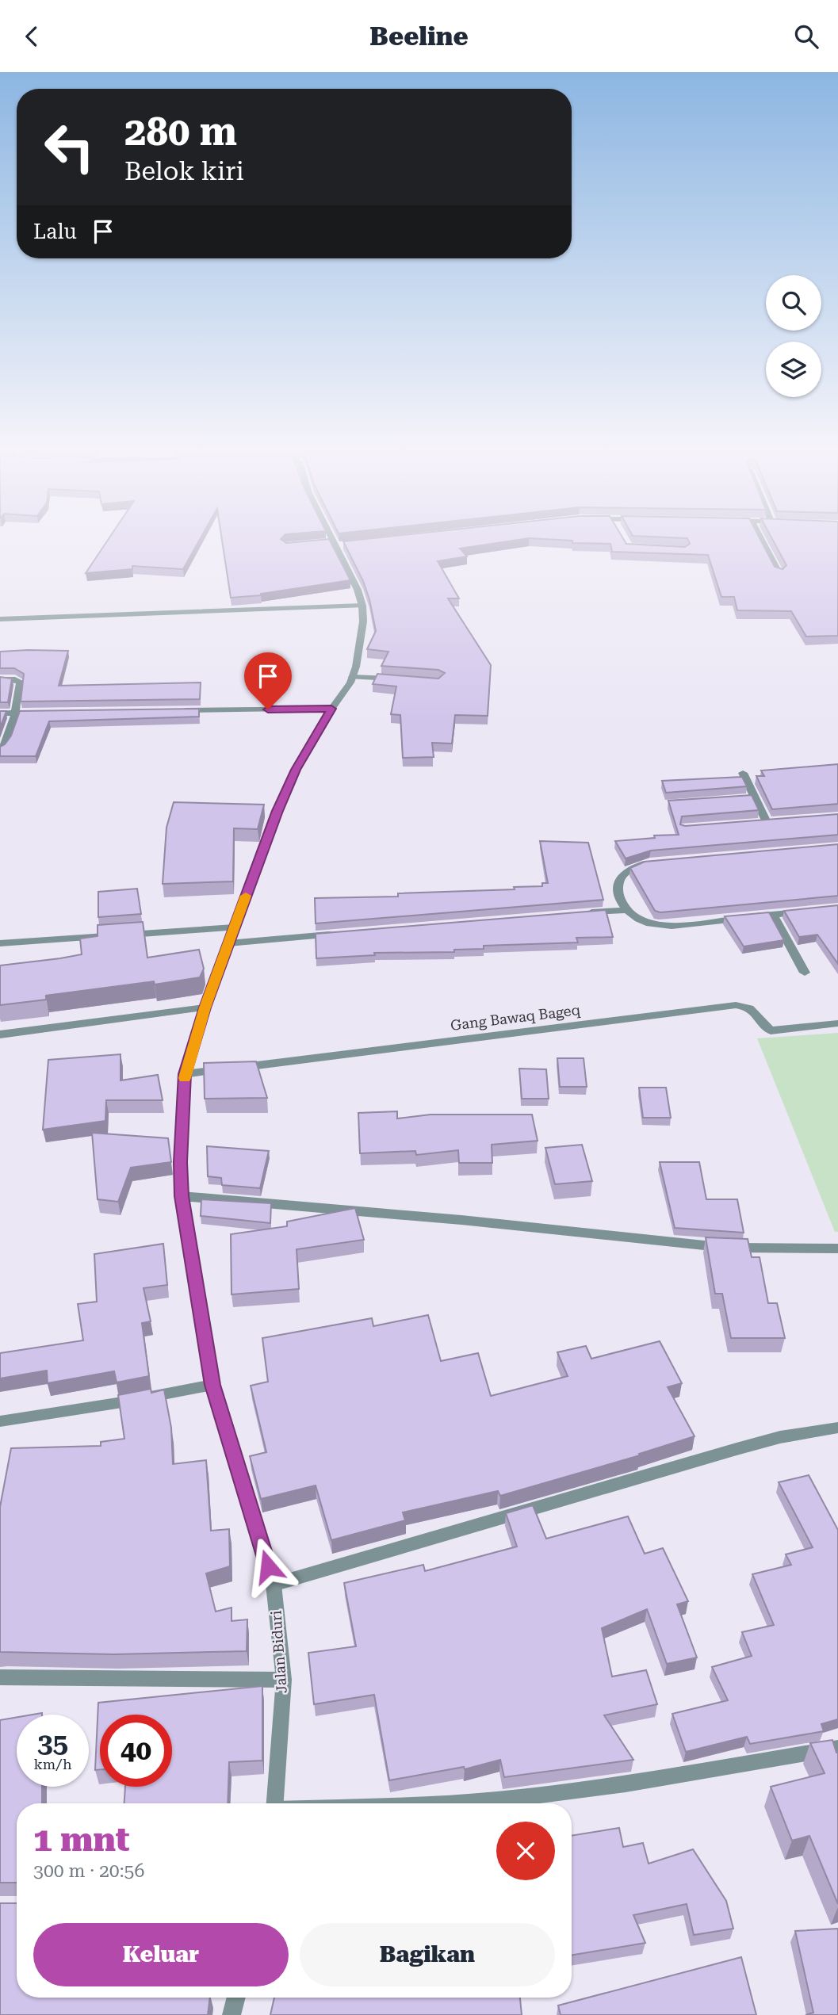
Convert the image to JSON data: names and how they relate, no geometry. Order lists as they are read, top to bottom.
{
  "streets": {
    "street": ["Gang Bawaq Bageq", "Jalan Biduri"]
  },
  "crossings": [
    ["Gang Bawaq Bageq", "Jalan Biduri"]
  ],
  "page": {
    "header": "Beeline",
    "turn": ["280 m", "Belok kiri"],
    "then": "Lalu",
    "speed": "35 km/h",
    "limit": "40",
    "heading": ["1 mnt", "300 m · 20:56"],
    "buttons": ["Keluar", "Bagikan"]
  }
}
